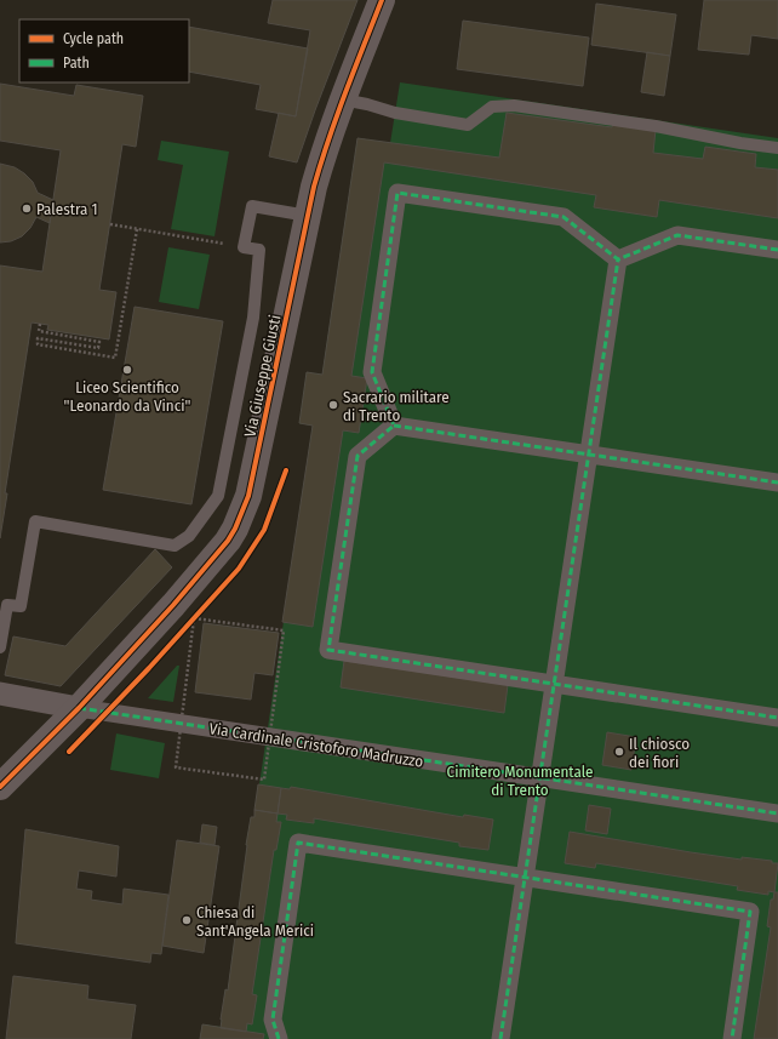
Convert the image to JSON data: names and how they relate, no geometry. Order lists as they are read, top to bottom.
{
  "streets": {
    "street": ["Via Giuseppe Giusti", "Via Cardinale Cristoforo Madruzzo"]
  },
  "crossings": [
    ["Via Giuseppe Giusti", "Via Cardinale Cristoforo Madruzzo"]
  ],
  "parks": ["Cimitero Monumentale di Trento"],
  "places": [
    "Palestra 1",
    "Liceo Scientifico \"Leonardo da Vinci\"",
    "Sacrario militare di Trento",
    "Il chiosco dei fiori",
    "Chiesa di Sant'Angela Merici"
  ],
  "legend": ["Cycle path", "Path"]
}
